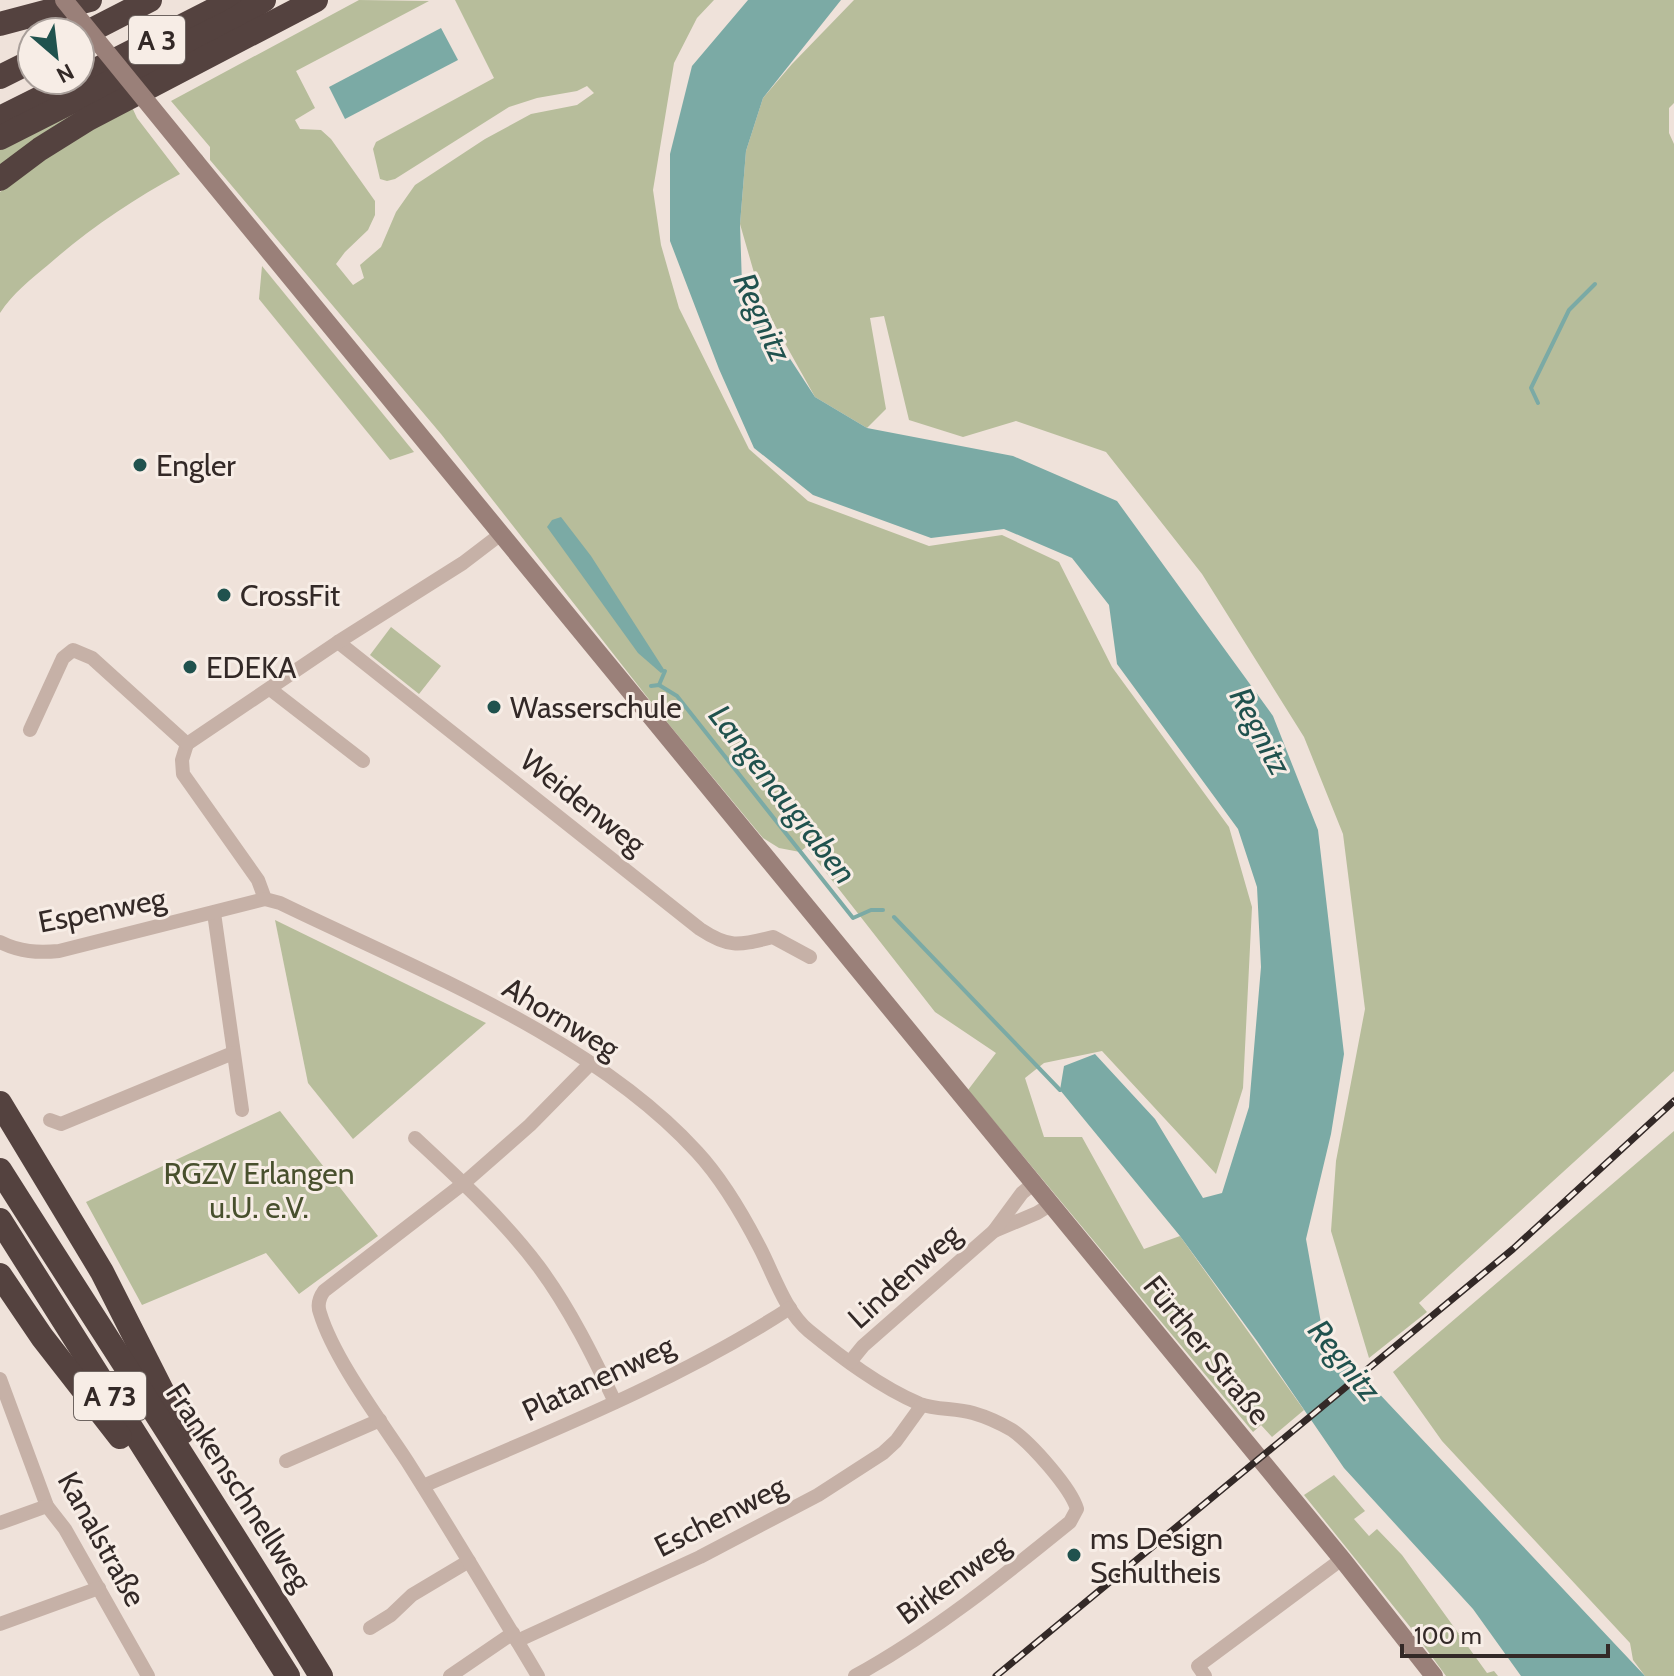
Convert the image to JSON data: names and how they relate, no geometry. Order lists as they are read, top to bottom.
{
  "streets": {
    "highway": ["A 3", "A 73", "Frankenschnellweg"],
    "street": [
      "Weidenweg",
      "Espenweg",
      "Ahornweg",
      "Lindenweg",
      "Fürther Straße",
      "Platanenweg",
      "Eschenweg",
      "Kanalstraße",
      "Birkenweg"
    ]
  },
  "crossings": [
    ["Espenweg", "Ahornweg"],
    ["Ahornweg", "Lindenweg"],
    ["Ahornweg", "Platanenweg"],
    ["Ahornweg", "Eschenweg"],
    ["Ahornweg", "Birkenweg"],
    ["Lindenweg", "Fürther Straße"]
  ],
  "water": ["Regnitz", "Langenaugraben"],
  "parks": ["RGZV Erlangen u.U. e.V."],
  "places": [
    "Engler",
    "CrossFit",
    "EDEKA",
    "Wasserschule",
    "ms Design Schultheis"
  ],
  "scale_bar": "100 m",
  "north": "bottom right"
}
